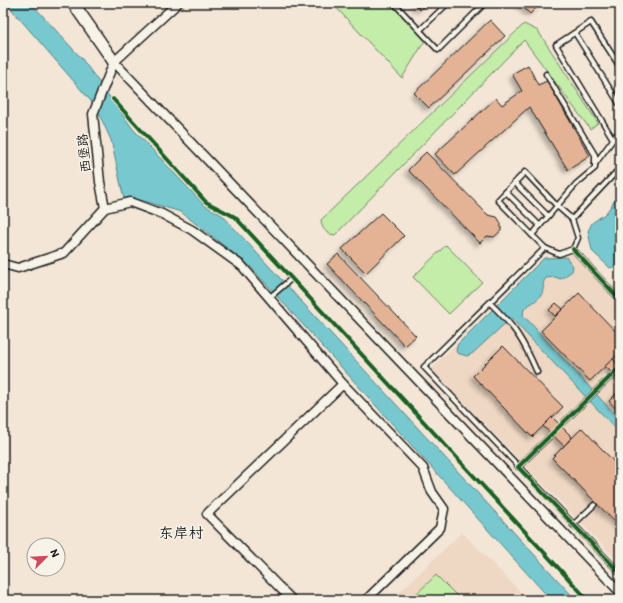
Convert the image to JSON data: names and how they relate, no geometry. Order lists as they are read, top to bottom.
{
  "streets": {
    "street": ["西堡路"]
  },
  "districts": ["东岸村"],
  "north": "top right"
}
